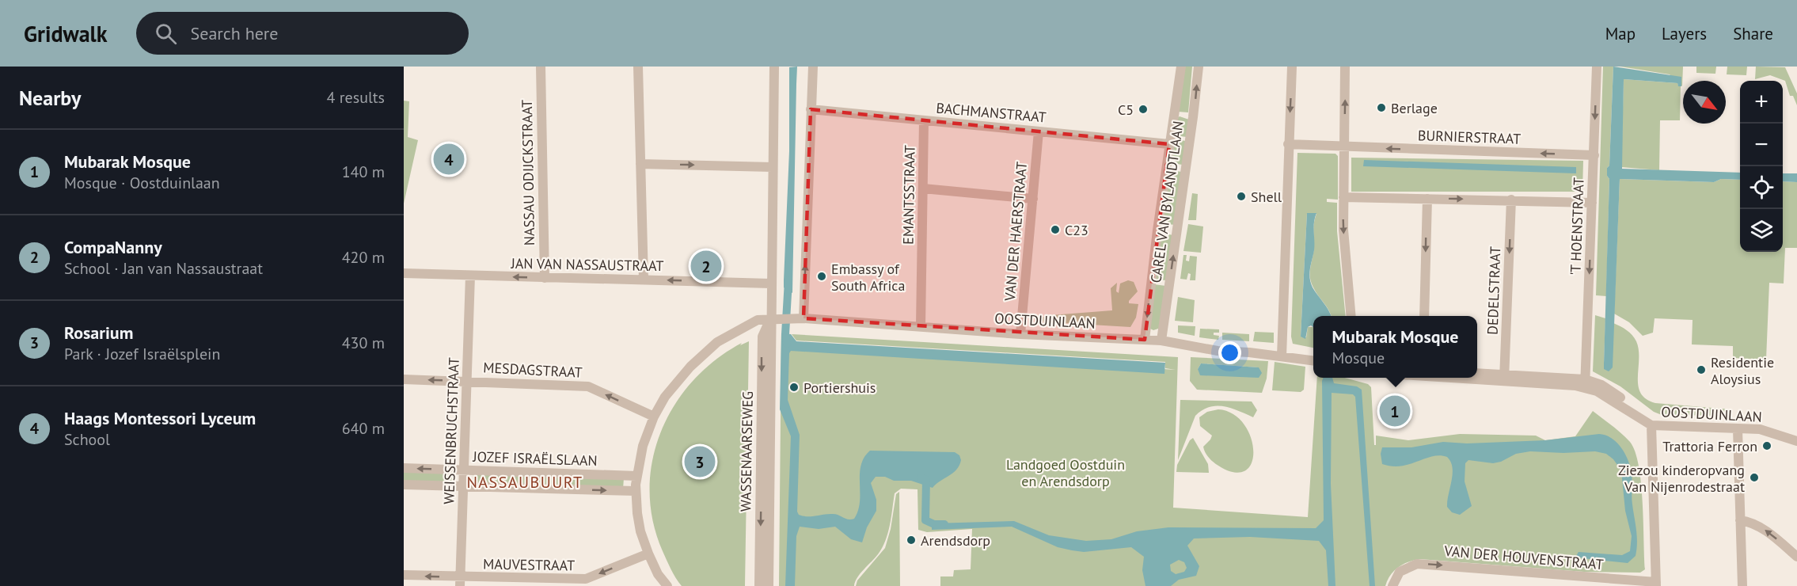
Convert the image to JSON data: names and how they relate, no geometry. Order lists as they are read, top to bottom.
{
  "streets": {
    "street": [
      "BACHMANSTRAAT",
      "BURNIERSTRAAT",
      "NASSAU ODIJCKSTRAAT",
      "EMANTSSTRAAT",
      "CAREL VAN BYLANDTLAAN",
      "'T HOENSTRAAT",
      "VAN DER HAERSTRAAT",
      "JAN VAN NASSAUSTRAAT",
      "DEDELSTRAAT",
      "OOSTDUINLAAN",
      "MESDAGSTRAAT",
      "WEISSENBRUCHSTRAAT",
      "WASSENAARSEWEG",
      "JOZEF ISRAËLSLAAN",
      "VAN DER HOUVENSTRAAT",
      "MAUVESTRAAT"
    ]
  },
  "crossings": [
    ["BACHMANSTRAAT", "EMANTSSTRAAT"],
    ["BACHMANSTRAAT", "CAREL VAN BYLANDTLAAN"],
    ["BACHMANSTRAAT", "VAN DER HAERSTRAAT"],
    ["BURNIERSTRAAT", "'T HOENSTRAAT"],
    ["NASSAU ODIJCKSTRAAT", "JAN VAN NASSAUSTRAAT"],
    ["EMANTSSTRAAT", "OOSTDUINLAAN"],
    ["CAREL VAN BYLANDTLAAN", "OOSTDUINLAAN"],
    ["'T HOENSTRAAT", "OOSTDUINLAAN"],
    ["VAN DER HAERSTRAAT", "OOSTDUINLAAN"],
    ["JAN VAN NASSAUSTRAAT", "WEISSENBRUCHSTRAAT"],
    ["JAN VAN NASSAUSTRAAT", "WASSENAARSEWEG"],
    ["DEDELSTRAAT", "OOSTDUINLAAN"],
    ["OOSTDUINLAAN", "MESDAGSTRAAT"],
    ["OOSTDUINLAAN", "WASSENAARSEWEG"],
    ["OOSTDUINLAAN", "JOZEF ISRAËLSLAAN"],
    ["OOSTDUINLAAN", "MAUVESTRAAT"],
    ["MESDAGSTRAAT", "WEISSENBRUCHSTRAAT"],
    ["WEISSENBRUCHSTRAAT", "JOZEF ISRAËLSLAAN"],
    ["WEISSENBRUCHSTRAAT", "MAUVESTRAAT"]
  ],
  "one_way": [
    "'T HOENSTRAAT",
    "JAN VAN NASSAUSTRAAT",
    "MESDAGSTRAAT",
    "VAN DER HOUVENSTRAAT",
    "MAUVESTRAAT"
  ],
  "districts": ["NASSAUBUURT"],
  "parks": ["Landgoed Oostduin en Arendsdorp"],
  "places": [
    "Berlage",
    "C5",
    "Shell",
    "C23",
    "Embassy of South Africa",
    "Residentie Aloysius",
    "Portiershuis",
    "Trattoria Ferron",
    "Ziezou kinderopvang Van Nijenrodestraat",
    "Arendsdorp"
  ],
  "north": "bottom right",
  "page": {
    "header": "Gridwalk",
    "search": "Search here",
    "nav": ["Map", "Layers", "Share"],
    "heading": ["Nearby", "4 results"],
    "map_buttons": ["+", "−"],
    "list": [
      {
        "mark": "1",
        "name": "Mubarak Mosque",
        "note": "Mosque · Oostduinlaan",
        "value": "140 m"
      },
      {
        "mark": "2",
        "name": "CompaNanny",
        "note": "School · Jan van Nassaustraat",
        "value": "420 m"
      },
      {
        "mark": "3",
        "name": "Rosarium",
        "note": "Park · Jozef Israëlsplein",
        "value": "430 m"
      },
      {
        "mark": "4",
        "name": "Haags Montessori Lyceum",
        "note": "School",
        "value": "640 m"
      }
    ],
    "pins": [
      "4",
      "2",
      "1",
      "3"
    ],
    "popup": ["Mubarak Mosque", "Mosque"]
  }
}
